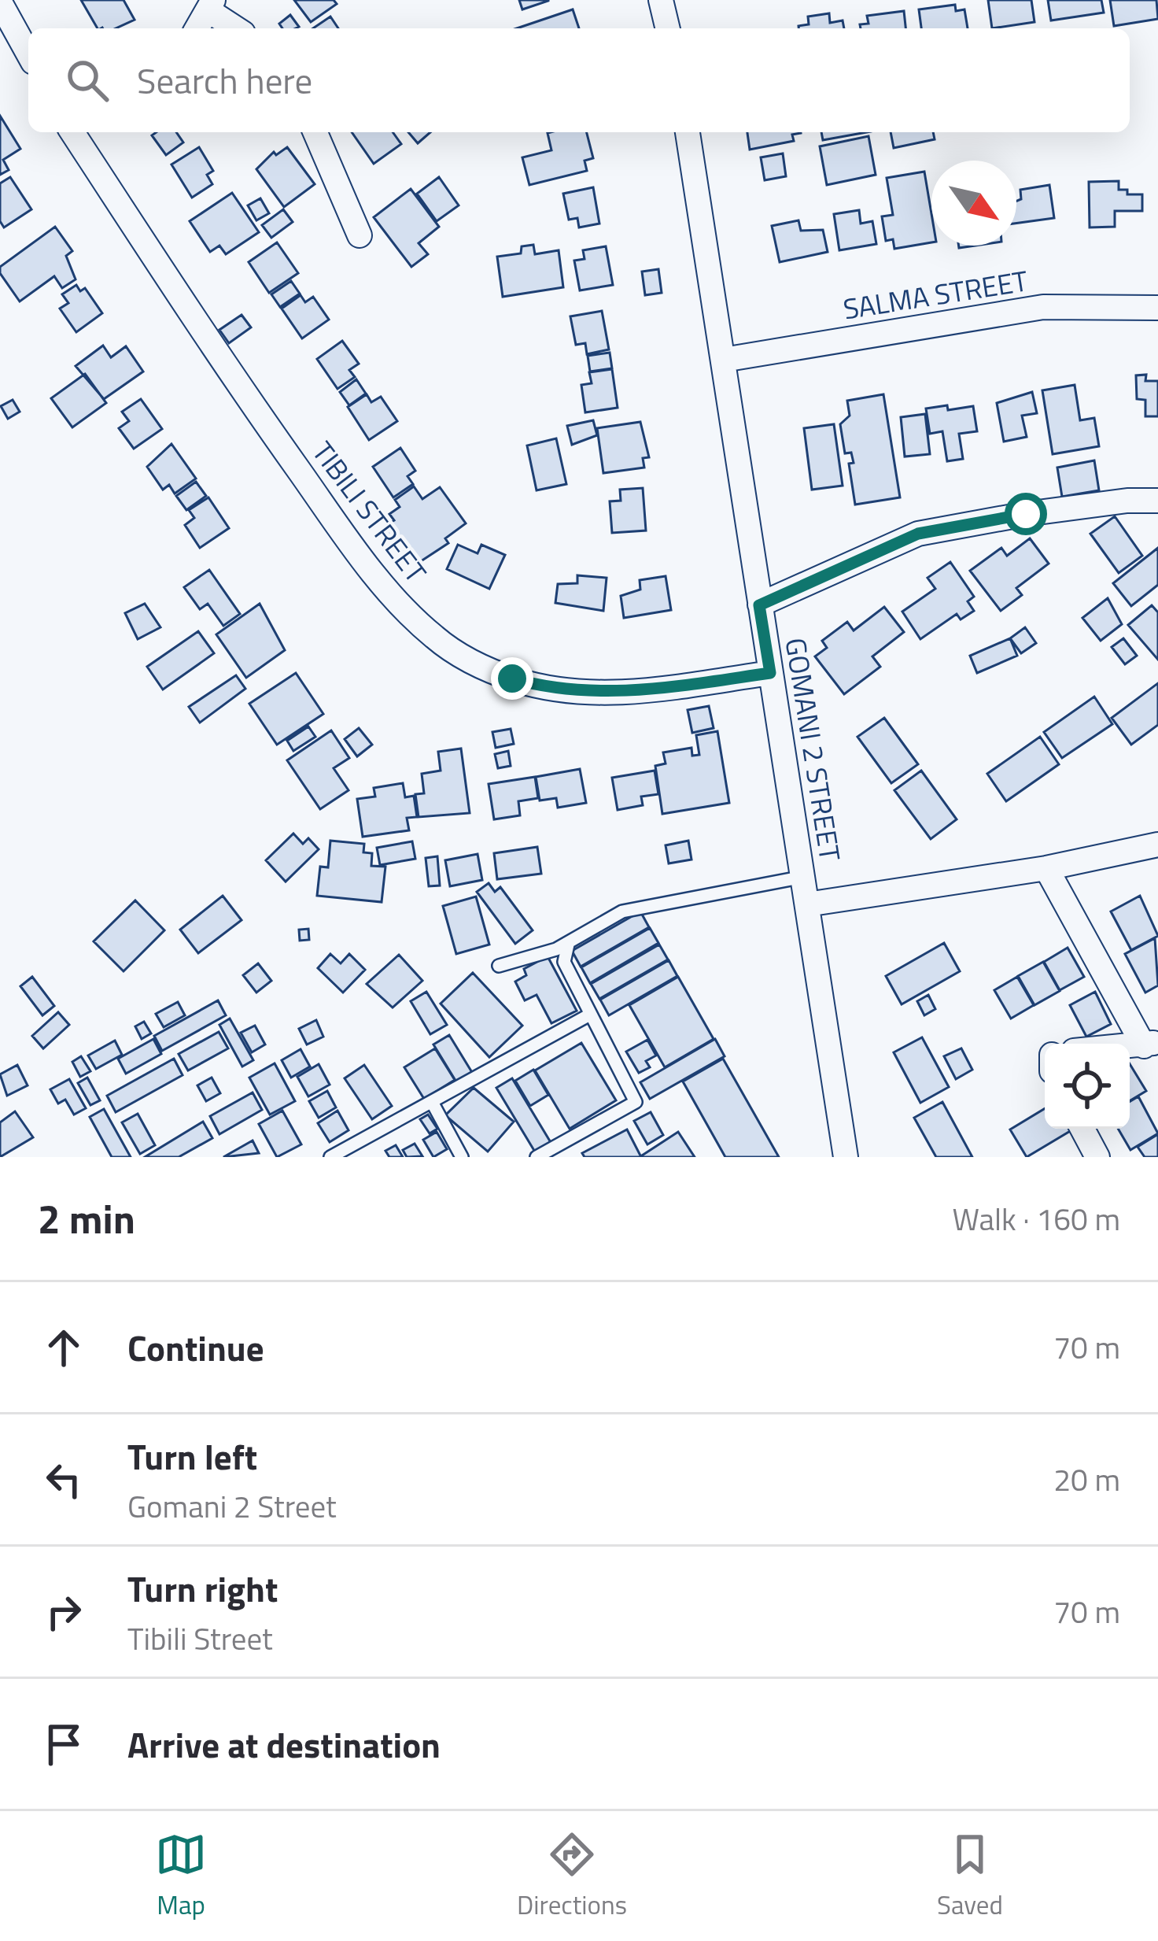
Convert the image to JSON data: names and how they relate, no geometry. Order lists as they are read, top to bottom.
{
  "streets": {
    "street": ["SALMA STREET", "TIBILI STREET", "GOMANI 2 STREET"]
  },
  "crossings": [
    ["SALMA STREET", "GOMANI 2 STREET"],
    ["TIBILI STREET", "GOMANI 2 STREET"]
  ],
  "north": "bottom right",
  "page": {
    "search": "Search here",
    "heading": ["2 min", "Walk · 160 m"],
    "list": [
      ["Continue", "70 m"],
      ["Turn left", "Gomani 2 Street", "20 m"],
      ["Turn right", "Tibili Street", "70 m"],
      "Arrive at destination"
    ],
    "nav": ["Map", "Directions", "Saved"]
  }
}
